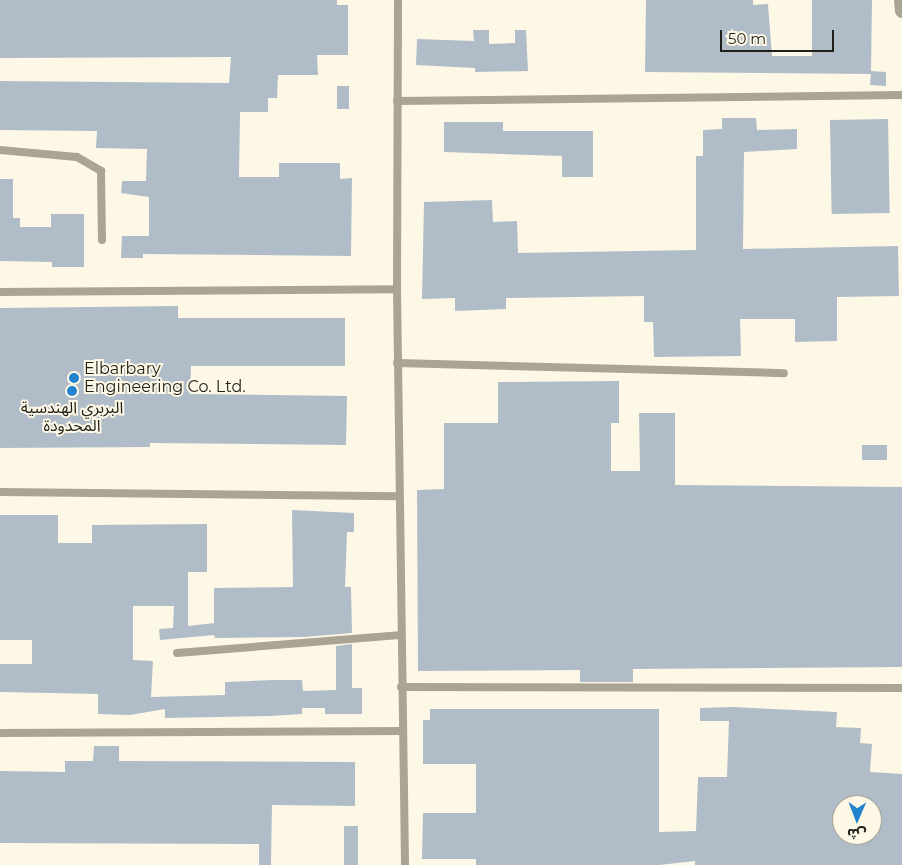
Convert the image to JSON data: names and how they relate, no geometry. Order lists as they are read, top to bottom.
{
  "places": ["Elbarbary Engineering Co. Ltd.", "البربري الهندسية المحدودة"],
  "scale_bar": "50 m",
  "north": "bottom"
}
